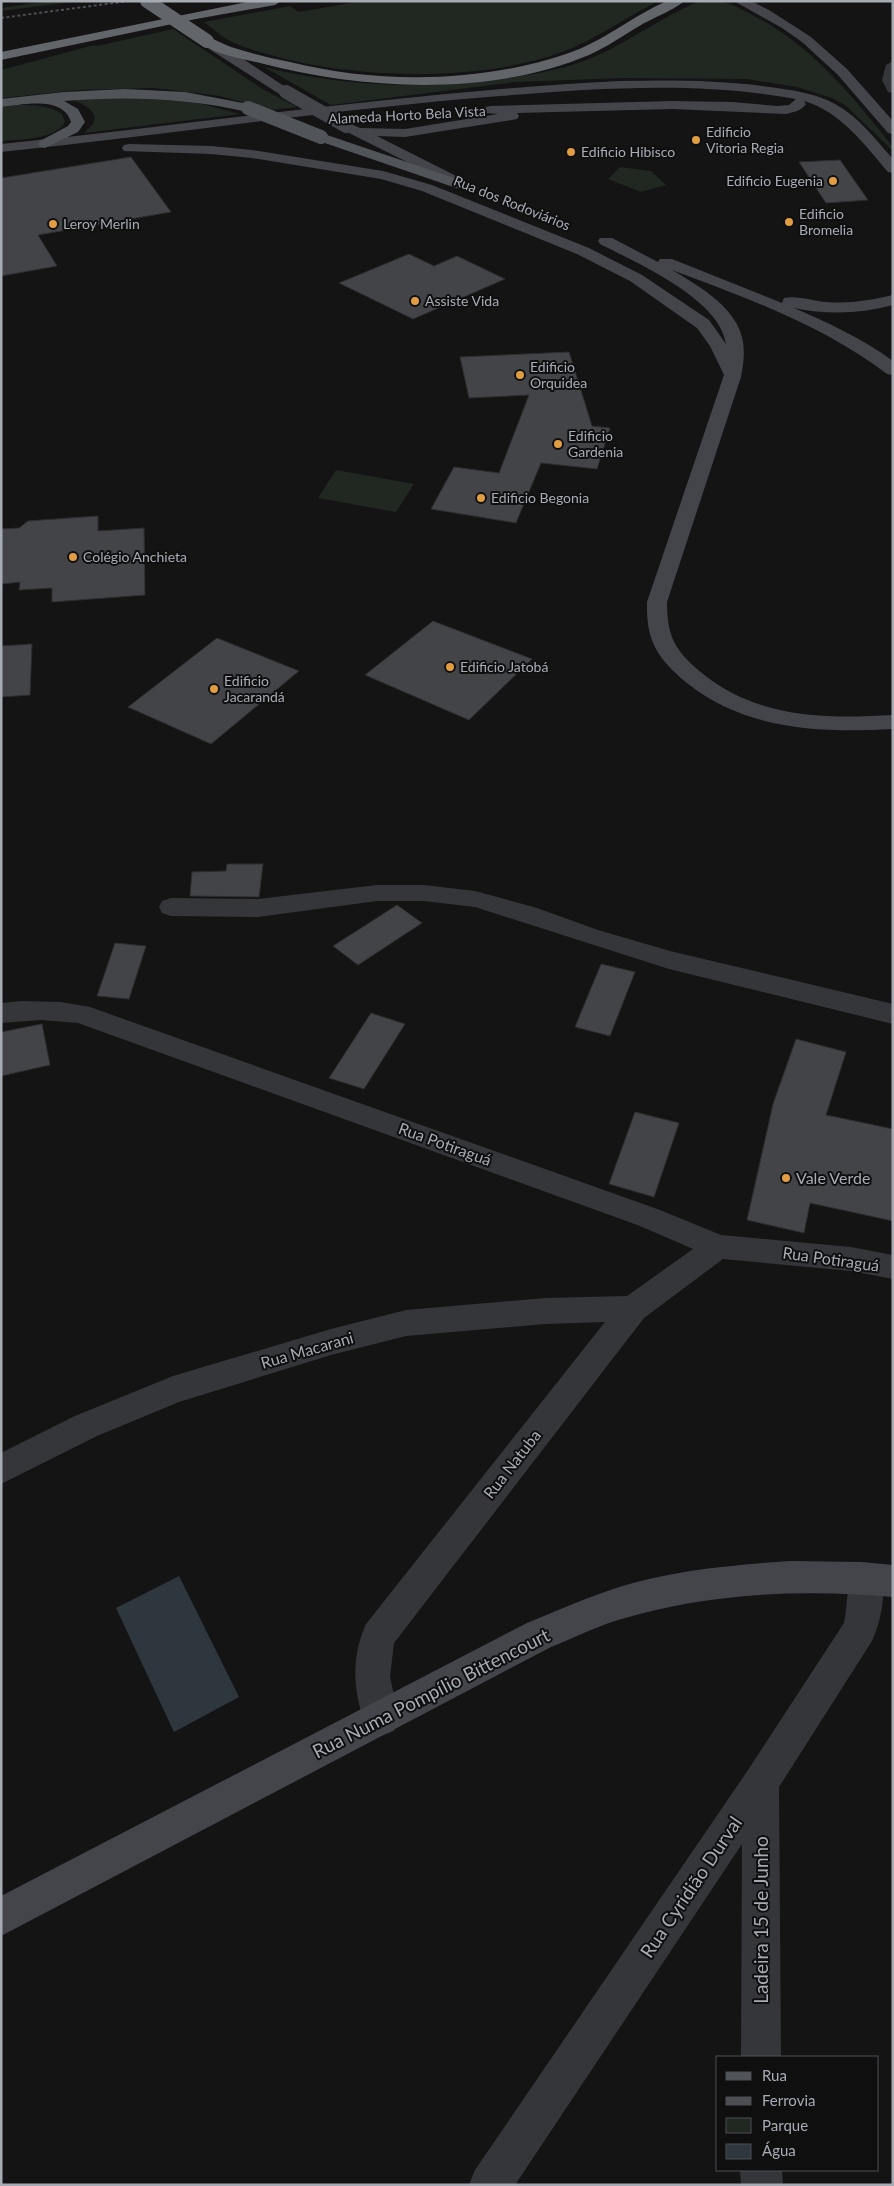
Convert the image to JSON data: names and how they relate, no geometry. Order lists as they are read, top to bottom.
{
  "streets": {
    "highway": ["Rua dos Rodoviários"],
    "main road": ["Alameda Horto Bela Vista", "Rua Numa Pompílio Bittencourt"],
    "street": [
      "Rua Potiraguá",
      "Rua Macarani",
      "Rua Natuba",
      "Rua Cyridião Durval",
      "Ladeira 15 de Junho"
    ]
  },
  "crossings": [
    ["Rua Potiraguá", "Rua Natuba"],
    ["Rua Macarani", "Rua Natuba"],
    ["Rua Natuba", "Rua Numa Pompílio Bittencourt"],
    ["Rua Numa Pompílio Bittencourt", "Rua Cyridião Durval"],
    ["Rua Cyridião Durval", "Ladeira 15 de Junho"]
  ],
  "places": [
    "Edificio Vitoria Regia",
    "Edificio Hibisco",
    "Edificio Eugenia",
    "Edificio Bromelia",
    "Leroy Merlin",
    "Assiste Vida",
    "Edificio Orquidea",
    "Edificio Gardenia",
    "Edificio Begonia",
    "Colégio Anchieta",
    "Edificio Jatobá",
    "Edificio Jacarandá",
    "Vale Verde"
  ],
  "legend": [
    "Rua",
    "Ferrovia",
    "Parque",
    "Água"
  ]
}
